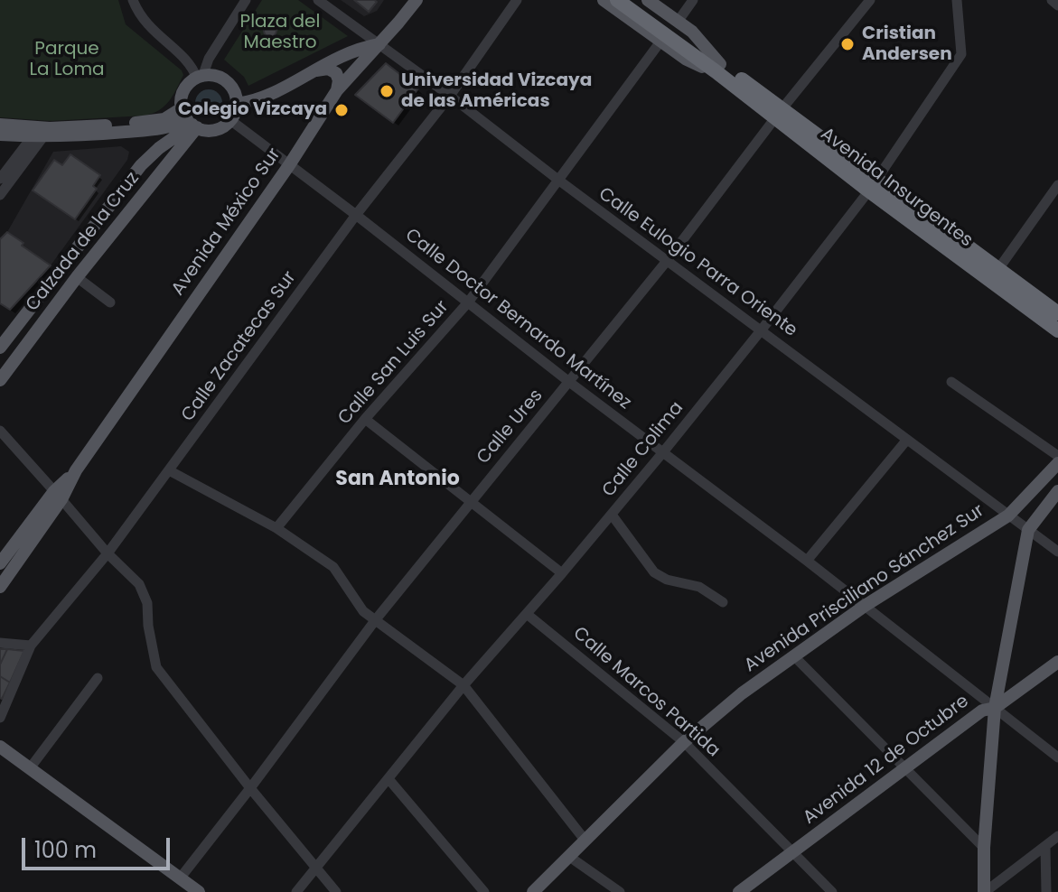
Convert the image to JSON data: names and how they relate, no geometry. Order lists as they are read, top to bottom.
{
  "streets": {
    "highway": ["Avenida Insurgentes"],
    "main road": [
      "Avenida México Sur",
      "Calzada de la Cruz",
      "Avenida Prisciliano Sánchez Sur",
      "Avenida 12 de Octubre"
    ],
    "street": [
      "Calle Eulogio Parra Oriente",
      "Calle Doctor Bernardo Martínez",
      "Calle Zacatecas Sur",
      "Calle San Luis Sur",
      "Calle Ures",
      "Calle Colima",
      "Calle Marcos Partida"
    ]
  },
  "crossings": [
    ["Avenida Insurgentes", "Calle San Luis Sur"],
    ["Avenida Insurgentes", "Calle Ures"],
    ["Avenida Insurgentes", "Calle Colima"],
    ["Avenida México Sur", "Calle Eulogio Parra Oriente"],
    ["Avenida México Sur", "Calle Doctor Bernardo Martínez"],
    ["Calzada de la Cruz", "Calle Doctor Bernardo Martínez"],
    ["Calle Eulogio Parra Oriente", "Calle Zacatecas Sur"],
    ["Calle Eulogio Parra Oriente", "Calle San Luis Sur"],
    ["Calle Eulogio Parra Oriente", "Calle Ures"],
    ["Calle Eulogio Parra Oriente", "Calle Colima"],
    ["Calle Eulogio Parra Oriente", "Avenida Prisciliano Sánchez Sur"],
    ["Calle Doctor Bernardo Martínez", "Calle Zacatecas Sur"],
    ["Calle Doctor Bernardo Martínez", "Calle San Luis Sur"],
    ["Calle Doctor Bernardo Martínez", "Calle Ures"],
    ["Calle Doctor Bernardo Martínez", "Calle Colima"],
    ["Calle Doctor Bernardo Martínez", "Avenida Prisciliano Sánchez Sur"],
    ["Calle Doctor Bernardo Martínez", "Avenida 12 de Octubre"],
    ["Calle Colima", "Calle Marcos Partida"],
    ["Avenida Prisciliano Sánchez Sur", "Calle Marcos Partida"],
    ["Calle Marcos Partida", "Avenida 12 de Octubre"]
  ],
  "districts": ["San Antonio"],
  "parks": ["Plaza del Maestro", "Parque La Loma"],
  "places": ["Cristian Andersen", "Universidad Vizcaya de las Américas", "Colegio Vizcaya"],
  "scale_bar": "100 m"
}
